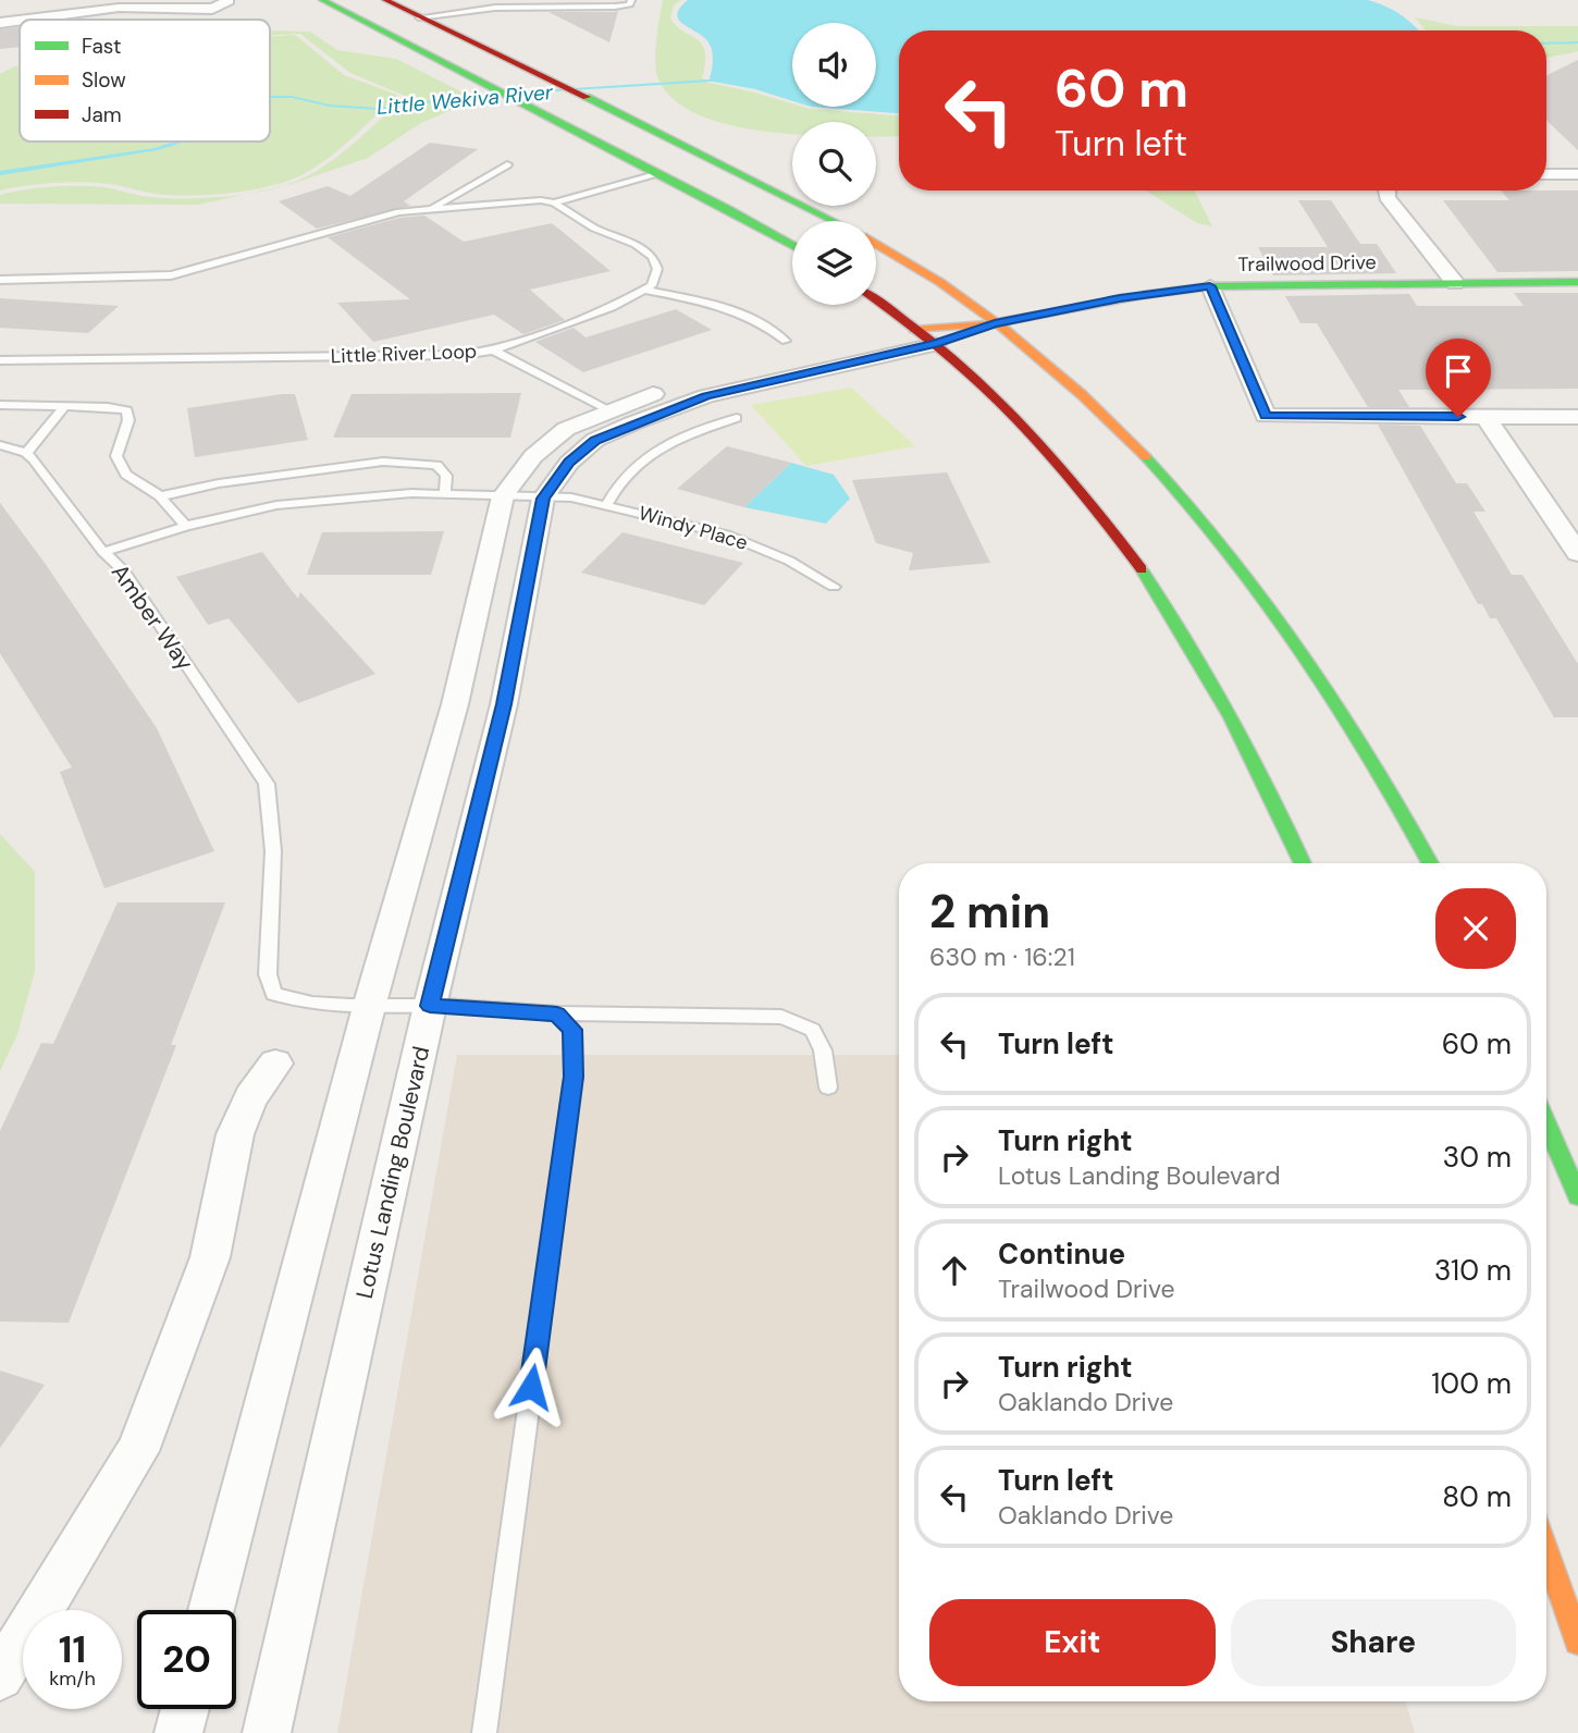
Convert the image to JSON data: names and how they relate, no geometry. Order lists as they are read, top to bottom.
{
  "streets": {
    "main road": ["Trailwood Drive"],
    "street": ["Lotus Landing Boulevard"],
    "lane": ["Little River Loop", "Windy Place", "Amber Way"]
  },
  "crossings": [
    ["Trailwood Drive", "Lotus Landing Boulevard"],
    ["Windy Place", "Amber Way"],
    ["Windy Place", "Lotus Landing Boulevard"],
    ["Amber Way", "Lotus Landing Boulevard"]
  ],
  "water": ["Little Wekiva River"],
  "legend": ["Fast", "Slow", "Jam"],
  "page": {
    "turn": ["60 m", "Turn left"],
    "heading": ["2 min", "630 m · 16:21"],
    "list": [
      {
        "name": "Turn left",
        "value": "60 m"
      },
      {
        "name": "Turn right",
        "note": "Lotus Landing Boulevard",
        "value": "30 m"
      },
      {
        "name": "Continue",
        "note": "Trailwood Drive",
        "value": "310 m"
      },
      {
        "name": "Turn right",
        "note": "Oaklando Drive",
        "value": "100 m"
      },
      {
        "name": "Turn left",
        "note": "Oaklando Drive",
        "value": "80 m"
      }
    ],
    "buttons": ["Exit", "Share"],
    "speed": "11 km/h",
    "limit": "20"
  }
}
